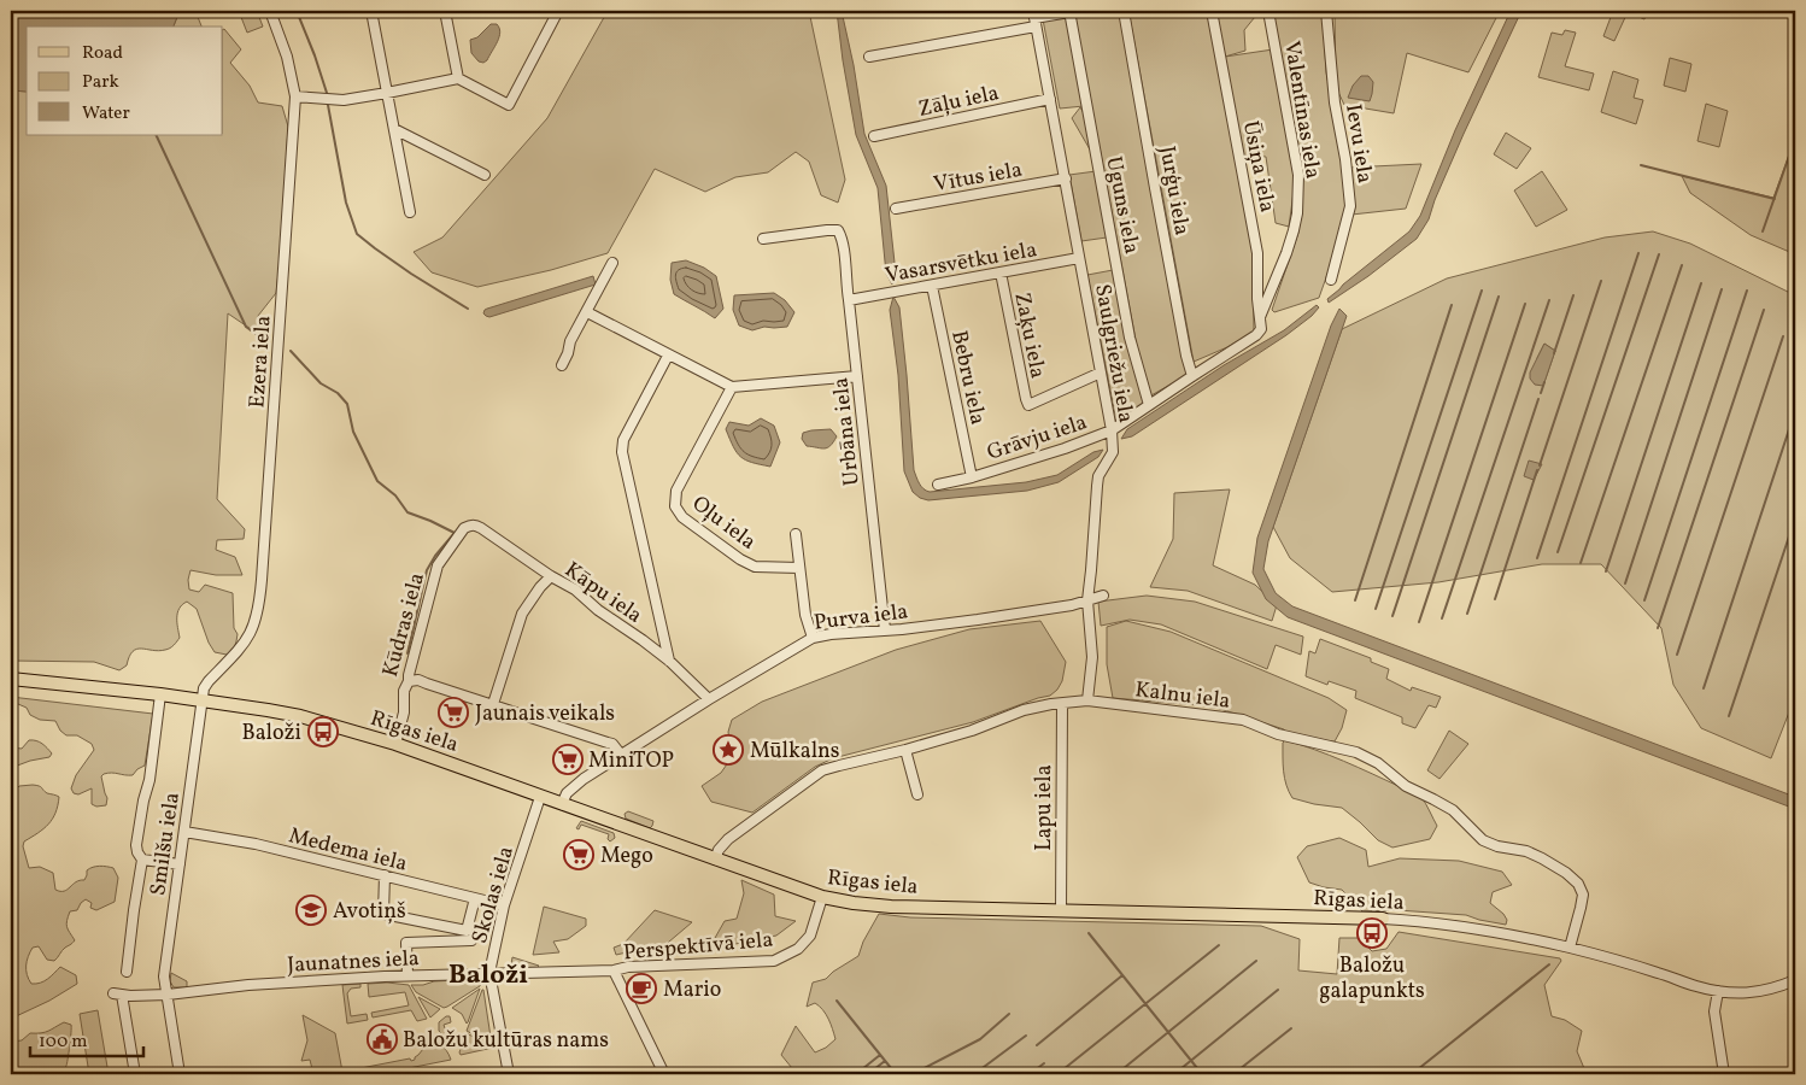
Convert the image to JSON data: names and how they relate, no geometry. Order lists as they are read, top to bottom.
{
  "streets": {
    "main road": ["Rīgas iela"],
    "street": [
      "Zāļu iela",
      "Valentīnas iela",
      "Ievu iela",
      "Ūsiņa iela",
      "Vītus iela",
      "Jurģu iela",
      "Uguns iela",
      "Vasarsvētku iela",
      "Zaķu iela",
      "Saulgriežu iela",
      "Ezera iela",
      "Bebru iela",
      "Urbāna iela",
      "Grāvju iela",
      "Oļu iela",
      "Kāpu iela",
      "Purva iela",
      "Kūdras iela",
      "Kalnu iela",
      "Lapu iela",
      "Smilšu iela",
      "Medema iela",
      "Skolas iela",
      "Perspektīvā iela",
      "Jaunatnes iela"
    ]
  },
  "crossings": [
    ["Zāļu iela", "Saulgriežu iela"],
    ["Valentīnas iela", "Ūsiņa iela"],
    ["Ūsiņa iela", "Grāvju iela"],
    ["Vītus iela", "Saulgriežu iela"],
    ["Jurģu iela", "Grāvju iela"],
    ["Uguns iela", "Grāvju iela"],
    ["Vasarsvētku iela", "Zaķu iela"],
    ["Vasarsvētku iela", "Saulgriežu iela"],
    ["Vasarsvētku iela", "Bebru iela"],
    ["Vasarsvētku iela", "Urbāna iela"],
    ["Zaķu iela", "Saulgriežu iela"],
    ["Saulgriežu iela", "Grāvju iela"],
    ["Saulgriežu iela", "Purva iela"],
    ["Saulgriežu iela", "Kalnu iela"],
    ["Ezera iela", "Rīgas iela"],
    ["Ezera iela", "Smilšu iela"],
    ["Bebru iela", "Grāvju iela"],
    ["Urbāna iela", "Purva iela"],
    ["Kāpu iela", "Purva iela"],
    ["Kāpu iela", "Kūdras iela"],
    ["Purva iela", "Rīgas iela"],
    ["Kūdras iela", "Rīgas iela"],
    ["Kalnu iela", "Rīgas iela"],
    ["Kalnu iela", "Lapu iela"],
    ["Rīgas iela", "Lapu iela"],
    ["Rīgas iela", "Smilšu iela"],
    ["Rīgas iela", "Skolas iela"],
    ["Rīgas iela", "Perspektīvā iela"],
    ["Smilšu iela", "Medema iela"],
    ["Smilšu iela", "Jaunatnes iela"],
    ["Medema iela", "Skolas iela"],
    ["Skolas iela", "Jaunatnes iela"],
    ["Perspektīvā iela", "Jaunatnes iela"]
  ],
  "districts": ["Baloži"],
  "places": {
    "supermarket": ["Jaunais veikals", "MiniTOP", "Mego"],
    "bus stop": ["Baloži", "Baložu galapunkts"],
    "place": ["Mūlkalns"],
    "school or university": ["Avotiņš"],
    "cafe": ["Mario"],
    "public building": ["Baložu kultūras nams"]
  },
  "legend": ["Road", "Park", "Water"],
  "scale_bar": "100 m"
}
